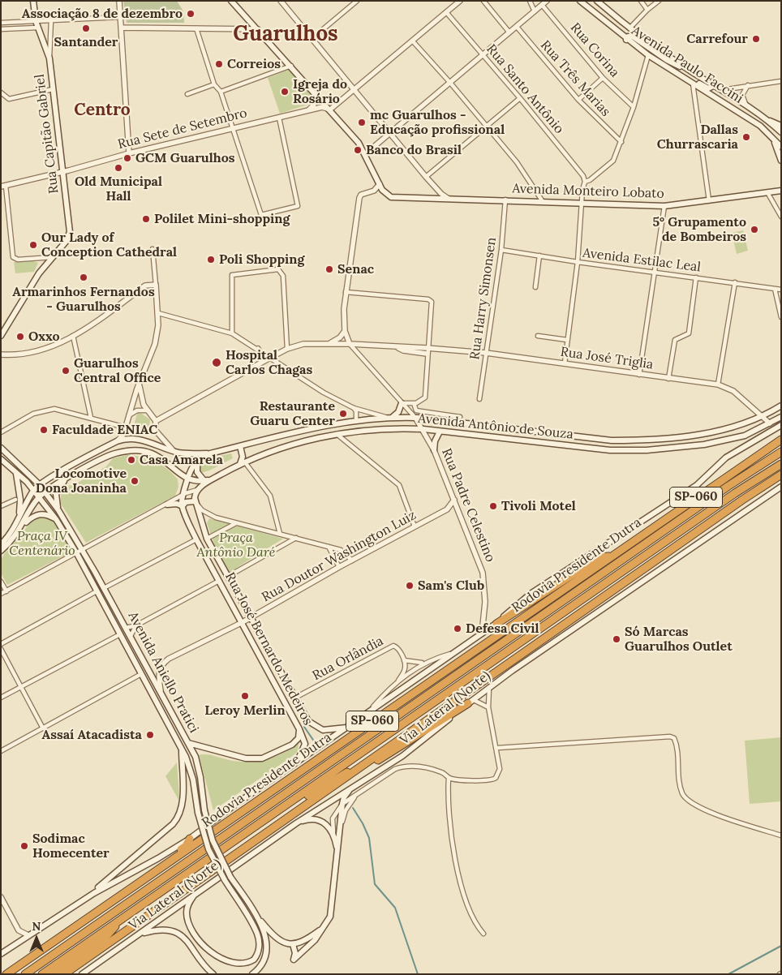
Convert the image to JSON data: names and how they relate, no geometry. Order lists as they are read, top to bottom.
{
  "streets": {
    "highway": ["SP-060", "Rodovia Presidente Dutra"],
    "main road": [
      "Avenida Paulo Faccini",
      "Rua Capitão Gabriel",
      "Avenida Monteiro Lobato",
      "Avenida Antônio de Souza",
      "Rua José Bernardo Medeiros",
      "Avenida Aniello Pratici",
      "Via Lateral (Norte)"
    ],
    "street": [
      "Rua Corina",
      "Rua Três Marias",
      "Rua Santo Antônio",
      "Rua Sete de Setembro",
      "Avenida Estilac Leal",
      "Rua Harry Simonsen",
      "Rua José Triglia",
      "Rua Padre Celestino",
      "Rua Doutor Washington Luiz",
      "Rua Orlândia"
    ]
  },
  "crossings": [
    ["Rua Sete de Setembro", "Rua Capitão Gabriel"],
    ["Avenida Monteiro Lobato", "Rua Harry Simonsen"],
    ["Avenida Monteiro Lobato", "Rua Padre Celestino"],
    ["Avenida Estilac Leal", "Rua Harry Simonsen"],
    ["Rua Harry Simonsen", "Rua José Triglia"],
    ["Rua José Triglia", "Avenida Antônio de Souza"],
    ["Avenida Antônio de Souza", "Rua Padre Celestino"],
    ["Avenida Antônio de Souza", "Rua José Bernardo Medeiros"],
    ["Avenida Antônio de Souza", "Avenida Aniello Pratici"],
    ["Rua Padre Celestino", "Rua Doutor Washington Luiz"],
    ["Rua Doutor Washington Luiz", "Rua José Bernardo Medeiros"],
    ["Rua Doutor Washington Luiz", "Avenida Aniello Pratici"],
    ["Rua José Bernardo Medeiros", "Rua Orlândia"]
  ],
  "districts": ["Guarulhos", "Centro"],
  "parks": ["Praça IV Centenário", "Praça Antônio Daré"],
  "places": [
    "Associação 8 de dezembro",
    "Santander",
    "Carrefour",
    "Correios",
    "Igreja do Rosário",
    "mc Guarulhos - Educação profissional",
    "Dallas Churrascaria",
    "Banco do Brasil",
    "GCM Guarulhos",
    "Old Municipal Hall",
    "Polilet Mini-shopping",
    "5° Grupamento de Bombeiros",
    "Our Lady of Conception Cathedral",
    "Poli Shopping",
    "Senac",
    "Armarinhos Fernandos - Guarulhos",
    "Oxxo",
    "Hospital Carlos Chagas",
    "Guarulhos Central Office",
    "Restaurante Guaru Center",
    "Faculdade ENIAC",
    "Casa Amarela",
    "Locomotive Dona Joaninha",
    "Tivoli Motel",
    "Sam's Club",
    "Defesa Civil",
    "Só Marcas Guarulhos Outlet",
    "Leroy Merlin",
    "Assaí Atacadista",
    "Sodimac Homecenter"
  ],
  "north": "top"
}
